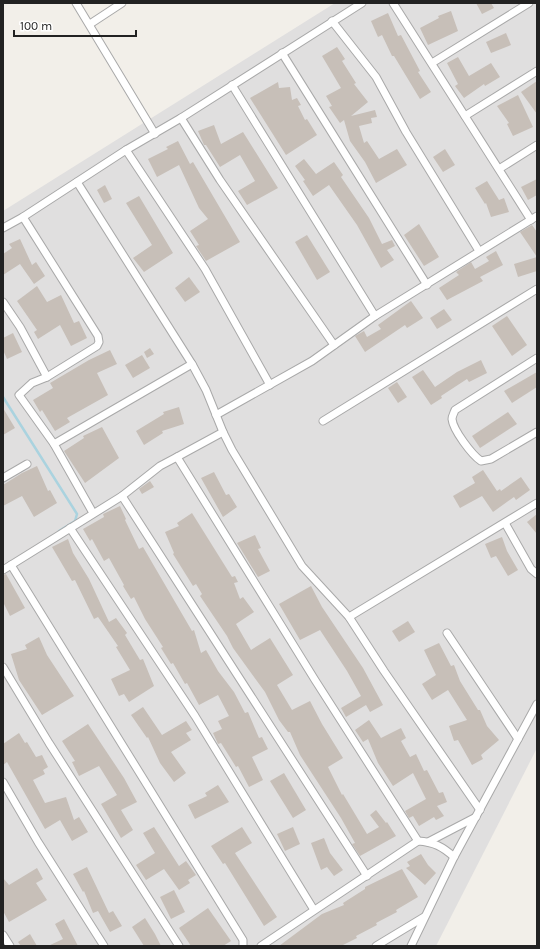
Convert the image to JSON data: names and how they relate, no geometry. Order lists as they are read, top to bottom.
{
  "scale_bar": "100 m"
}
